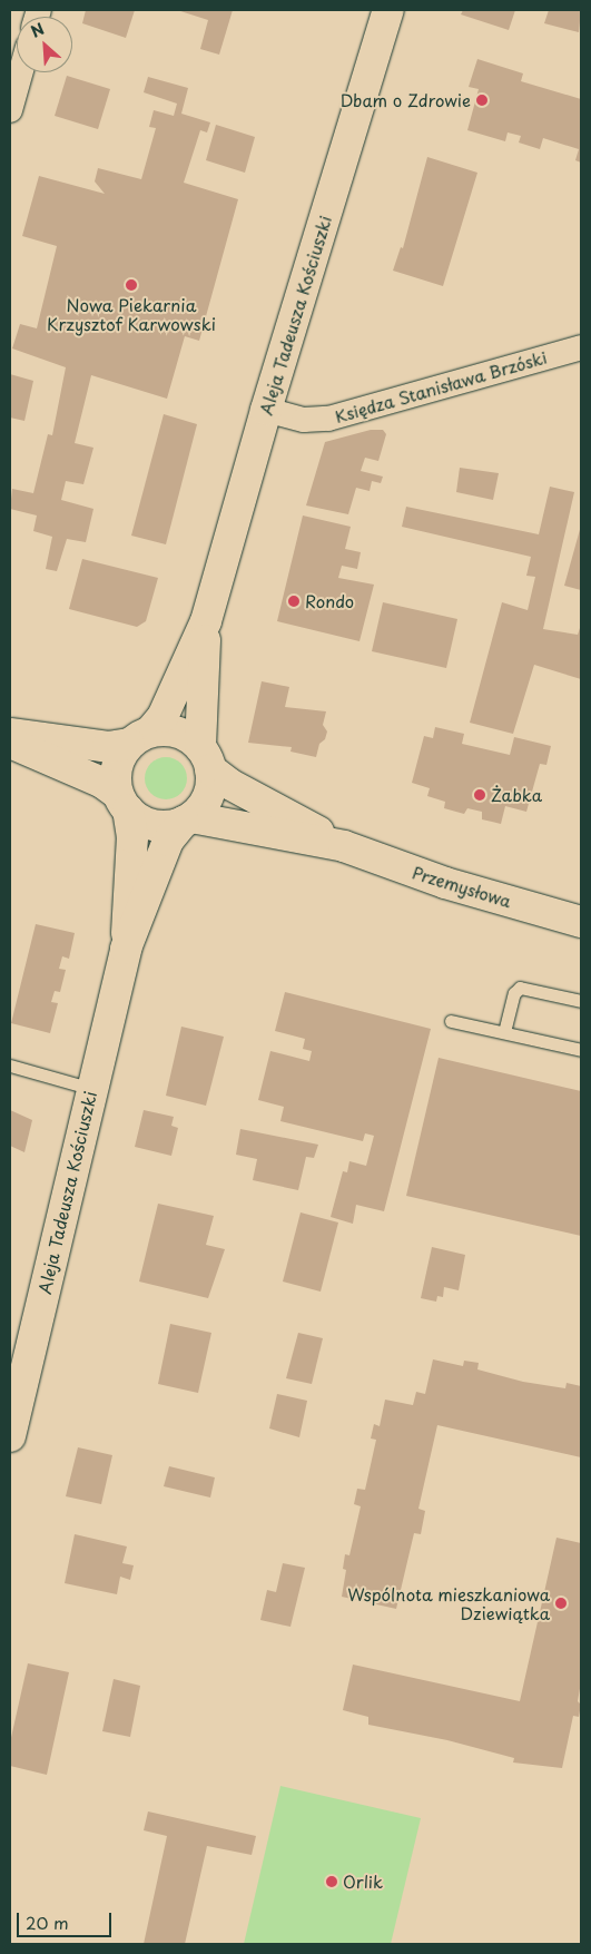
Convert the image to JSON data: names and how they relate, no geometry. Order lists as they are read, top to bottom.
{
  "streets": {
    "street": ["Aleja Tadeusza Kościuszki", "Księdza Stanisława Brzóski", "Przemysłowa"]
  },
  "crossings": [
    ["Aleja Tadeusza Kościuszki", "Księdza Stanisława Brzóski"]
  ],
  "places": [
    "Dbam o Zdrowie",
    "Nowa Piekarnia Krzysztof Karwowski",
    "Rondo",
    "Żabka",
    "Wspólnota mieszkaniowa Dziewiątka",
    "Orlik"
  ],
  "scale_bar": "20 m",
  "north": "top left"
}
